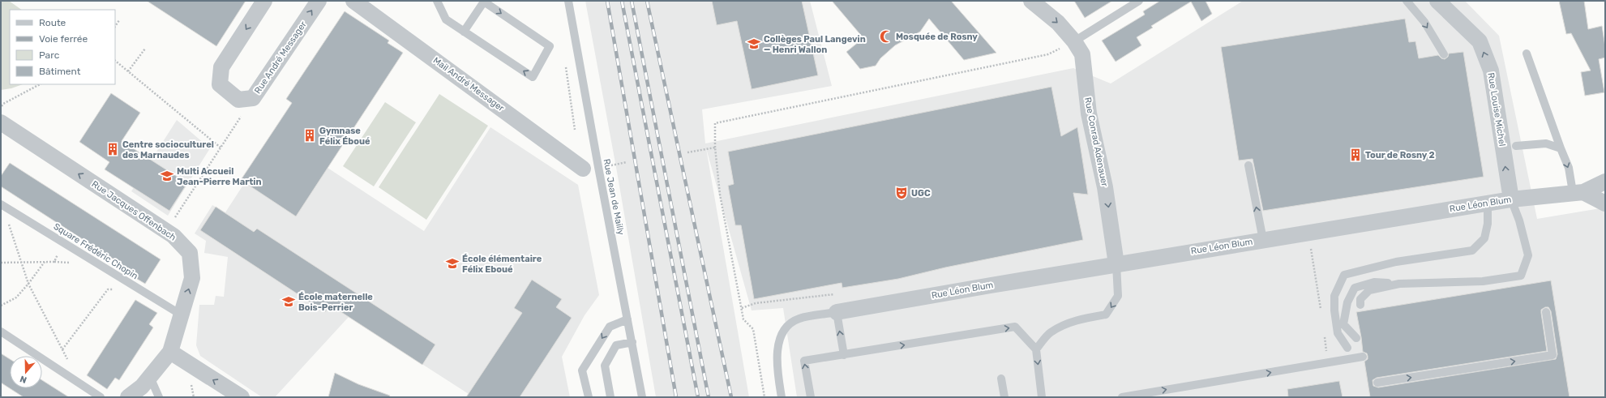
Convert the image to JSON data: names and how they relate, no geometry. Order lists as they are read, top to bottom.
{
  "streets": {
    "street": [
      "Rue André Messager",
      "Mail André Messager",
      "Rue Louise Michel",
      "Rue Conrad Adenauer",
      "Rue Léon Blum",
      "Rue Jacques Offenbach"
    ],
    "lane": ["Rue Jean de Mailly", "Square Frédéric Chopin"]
  },
  "crossings": [
    ["Rue Louise Michel", "Rue Léon Blum"],
    ["Rue Conrad Adenauer", "Rue Léon Blum"],
    ["Rue Jacques Offenbach", "Square Frédéric Chopin"]
  ],
  "one_way": ["Rue Louise Michel", "Rue Conrad Adenauer", "Rue Jacques Offenbach"],
  "places": {
    "mosque": ["Mosquée de Rosny"],
    "school or university": [
      "Collèges Paul Langevin — Henri Wallon",
      "Multi Accueil Jean-Pierre Martin",
      "École élémentaire Félix Eboué",
      "École maternelle Bois-Perrier"
    ],
    "building": ["Gymnase Félix Éboué", "Centre socioculturel des Marnaudes", "Tour de Rosny 2"],
    "theatre": ["UGC"]
  },
  "legend": [
    "Route",
    "Voie ferrée",
    "Parc",
    "Bâtiment"
  ],
  "north": "bottom"
}
